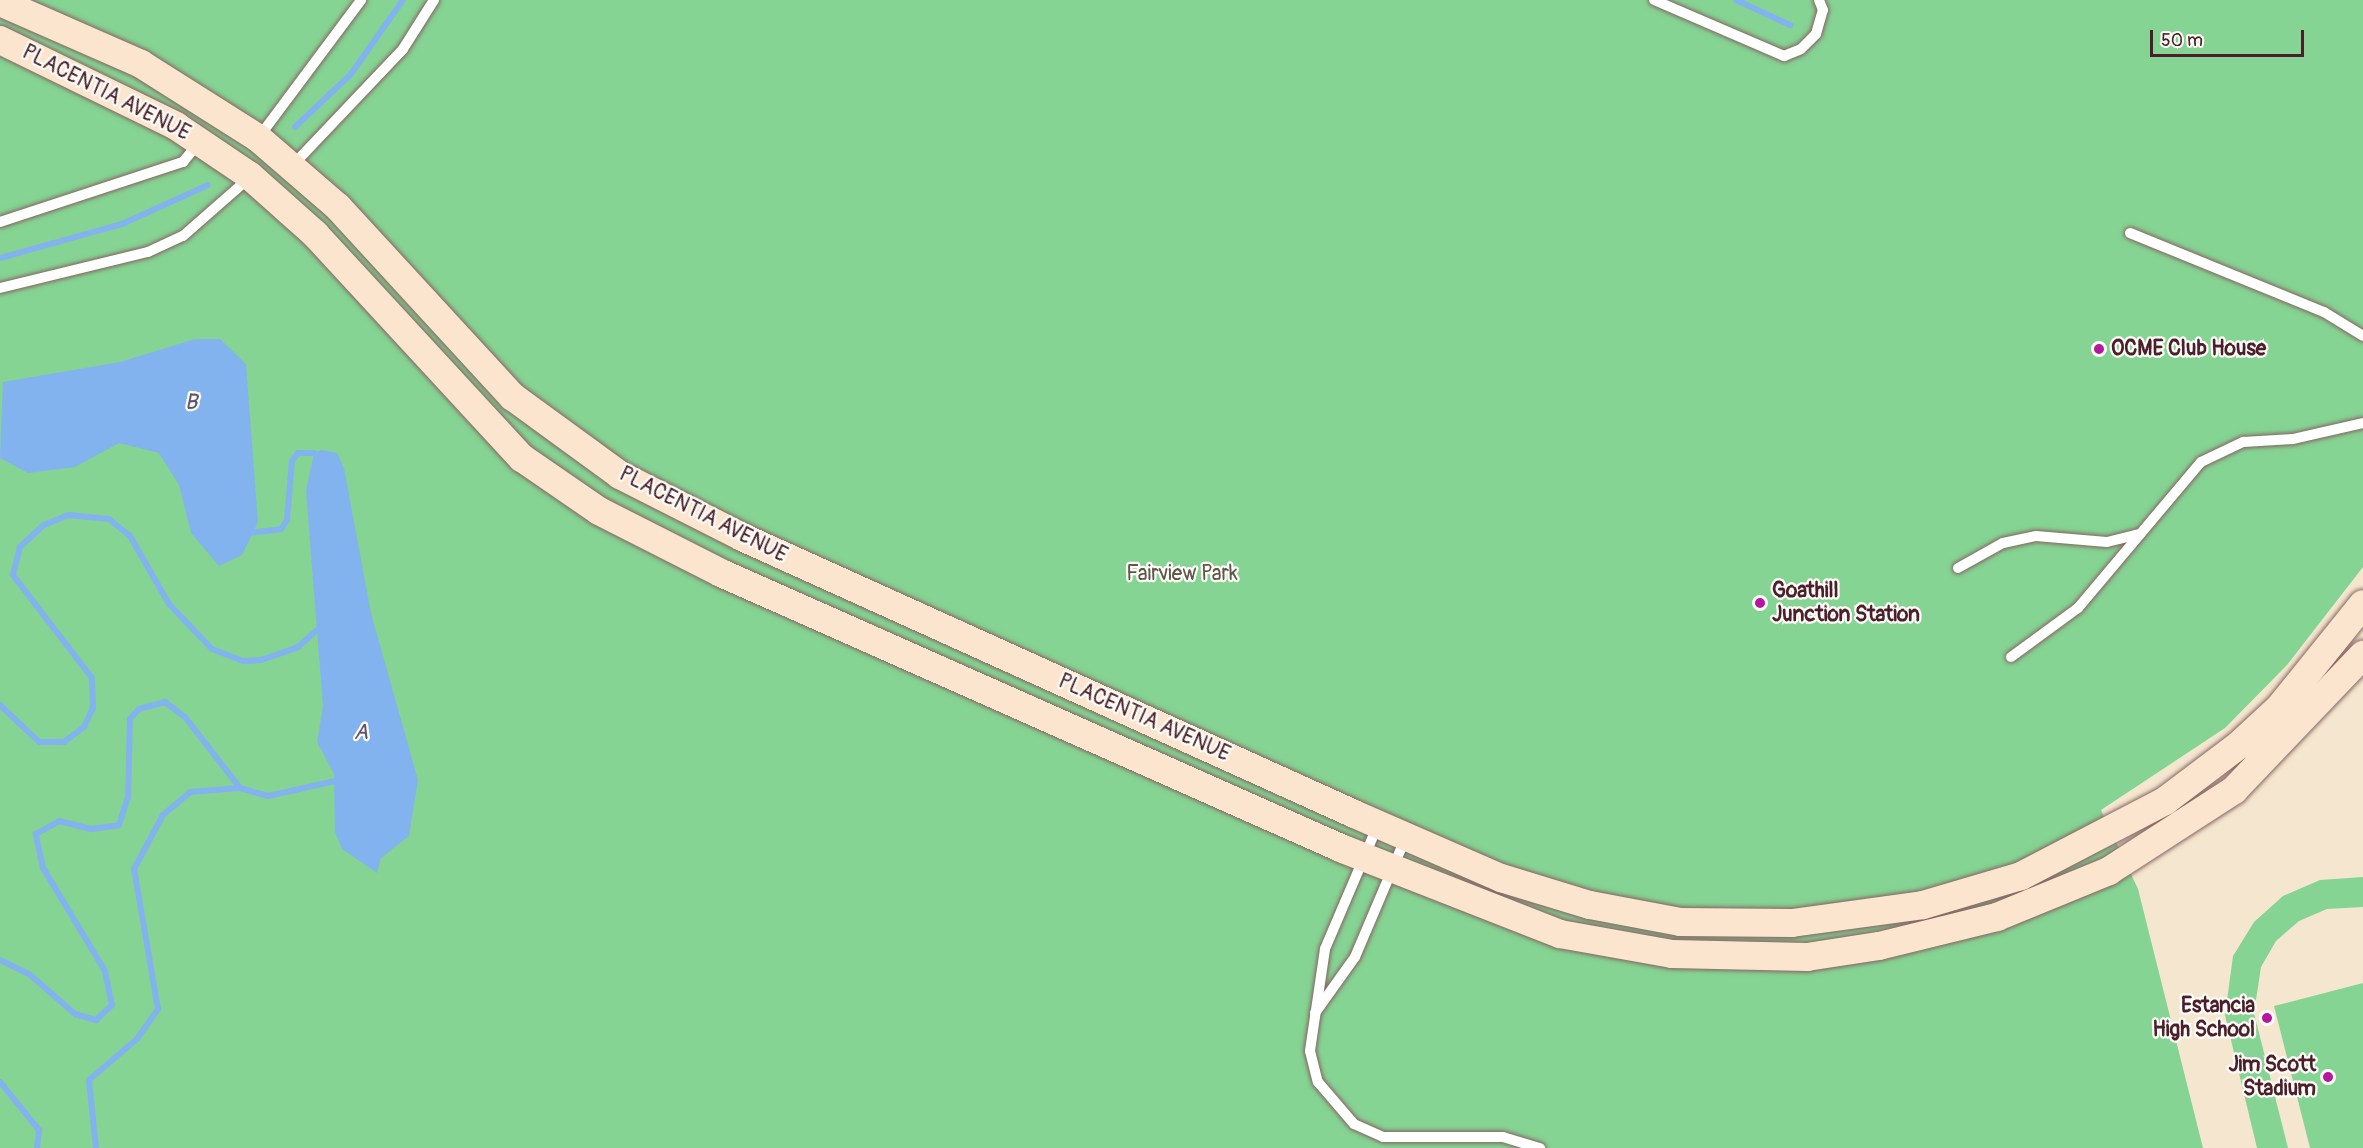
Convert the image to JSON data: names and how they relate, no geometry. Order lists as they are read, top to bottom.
{
  "streets": {
    "main road": ["PLACENTIA AVENUE"]
  },
  "water": ["B", "A"],
  "parks": ["Fairview Park"],
  "places": [
    "OCME Club House",
    "Goathill Junction Station",
    "Estancia High School",
    "Jim Scott Stadium"
  ],
  "scale_bar": "50 m"
}
